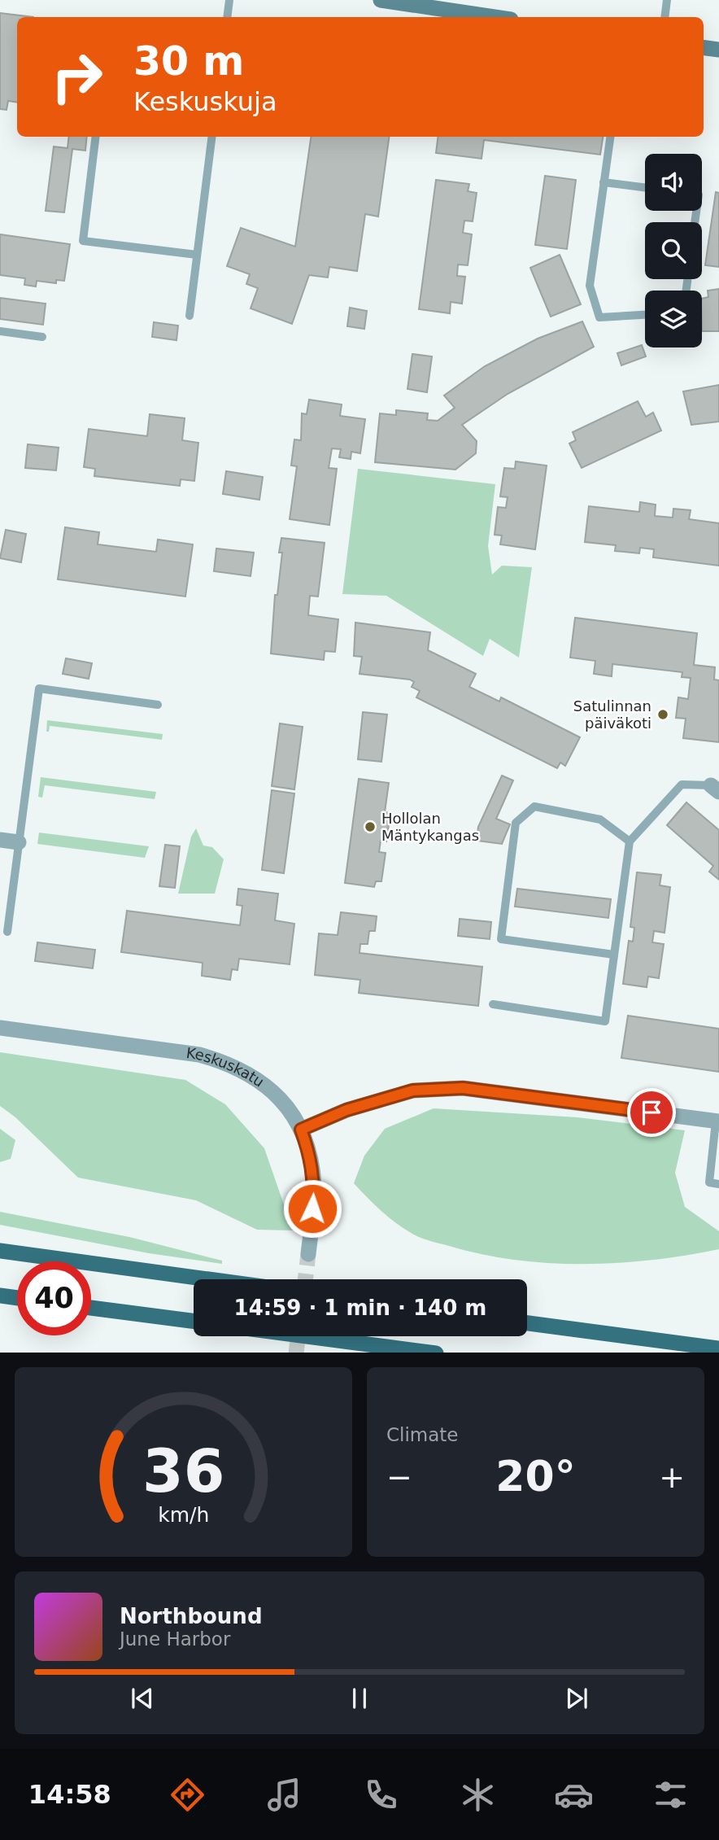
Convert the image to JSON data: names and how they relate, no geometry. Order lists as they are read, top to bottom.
{
  "streets": {
    "street": ["Keskuskatu"]
  },
  "places": ["Satulinnan päiväkoti", "Hollolan Mäntykangas"],
  "page": {
    "turn": ["30 m", "Keskuskuja"],
    "limit": "40",
    "trip": "14:59 · 1 min · 140 m",
    "tile": "Climate",
    "heat": ["−", "20°", "+"],
    "song": ["Northbound", "June Harbor"],
    "tabs": "14:58",
    "gauge": ["36", "km/h"]
  }
}
